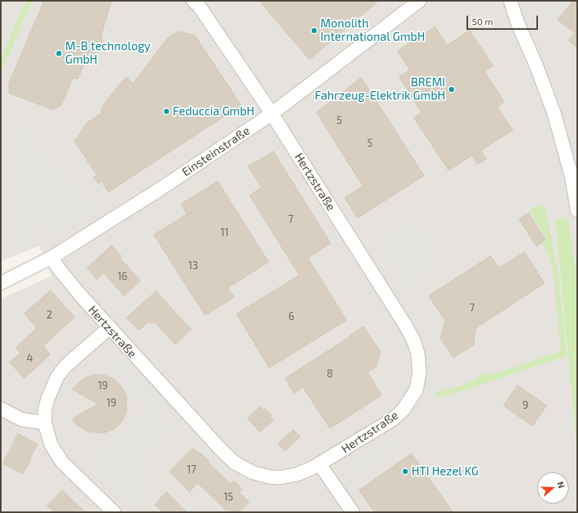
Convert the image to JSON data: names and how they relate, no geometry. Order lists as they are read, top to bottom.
{
  "streets": {
    "street": ["Einsteinstraße", "Hertzstraße"]
  },
  "crossings": [
    ["Einsteinstraße", "Hertzstraße"]
  ],
  "places": [
    "Monolith International GmbH",
    "M-B technology GmbH",
    "BREMI Fahrzeug-Elektrik GmbH",
    "Feduccia GmbH",
    "HTI Hezel KG"
  ],
  "house_numbers": [
    "5",
    "5",
    "7",
    "11",
    "13",
    "16",
    "7",
    "2",
    "6",
    "4",
    "8",
    "19",
    "19",
    "9",
    "17",
    "15"
  ],
  "scale_bar": "50 m",
  "north": "right"
}
